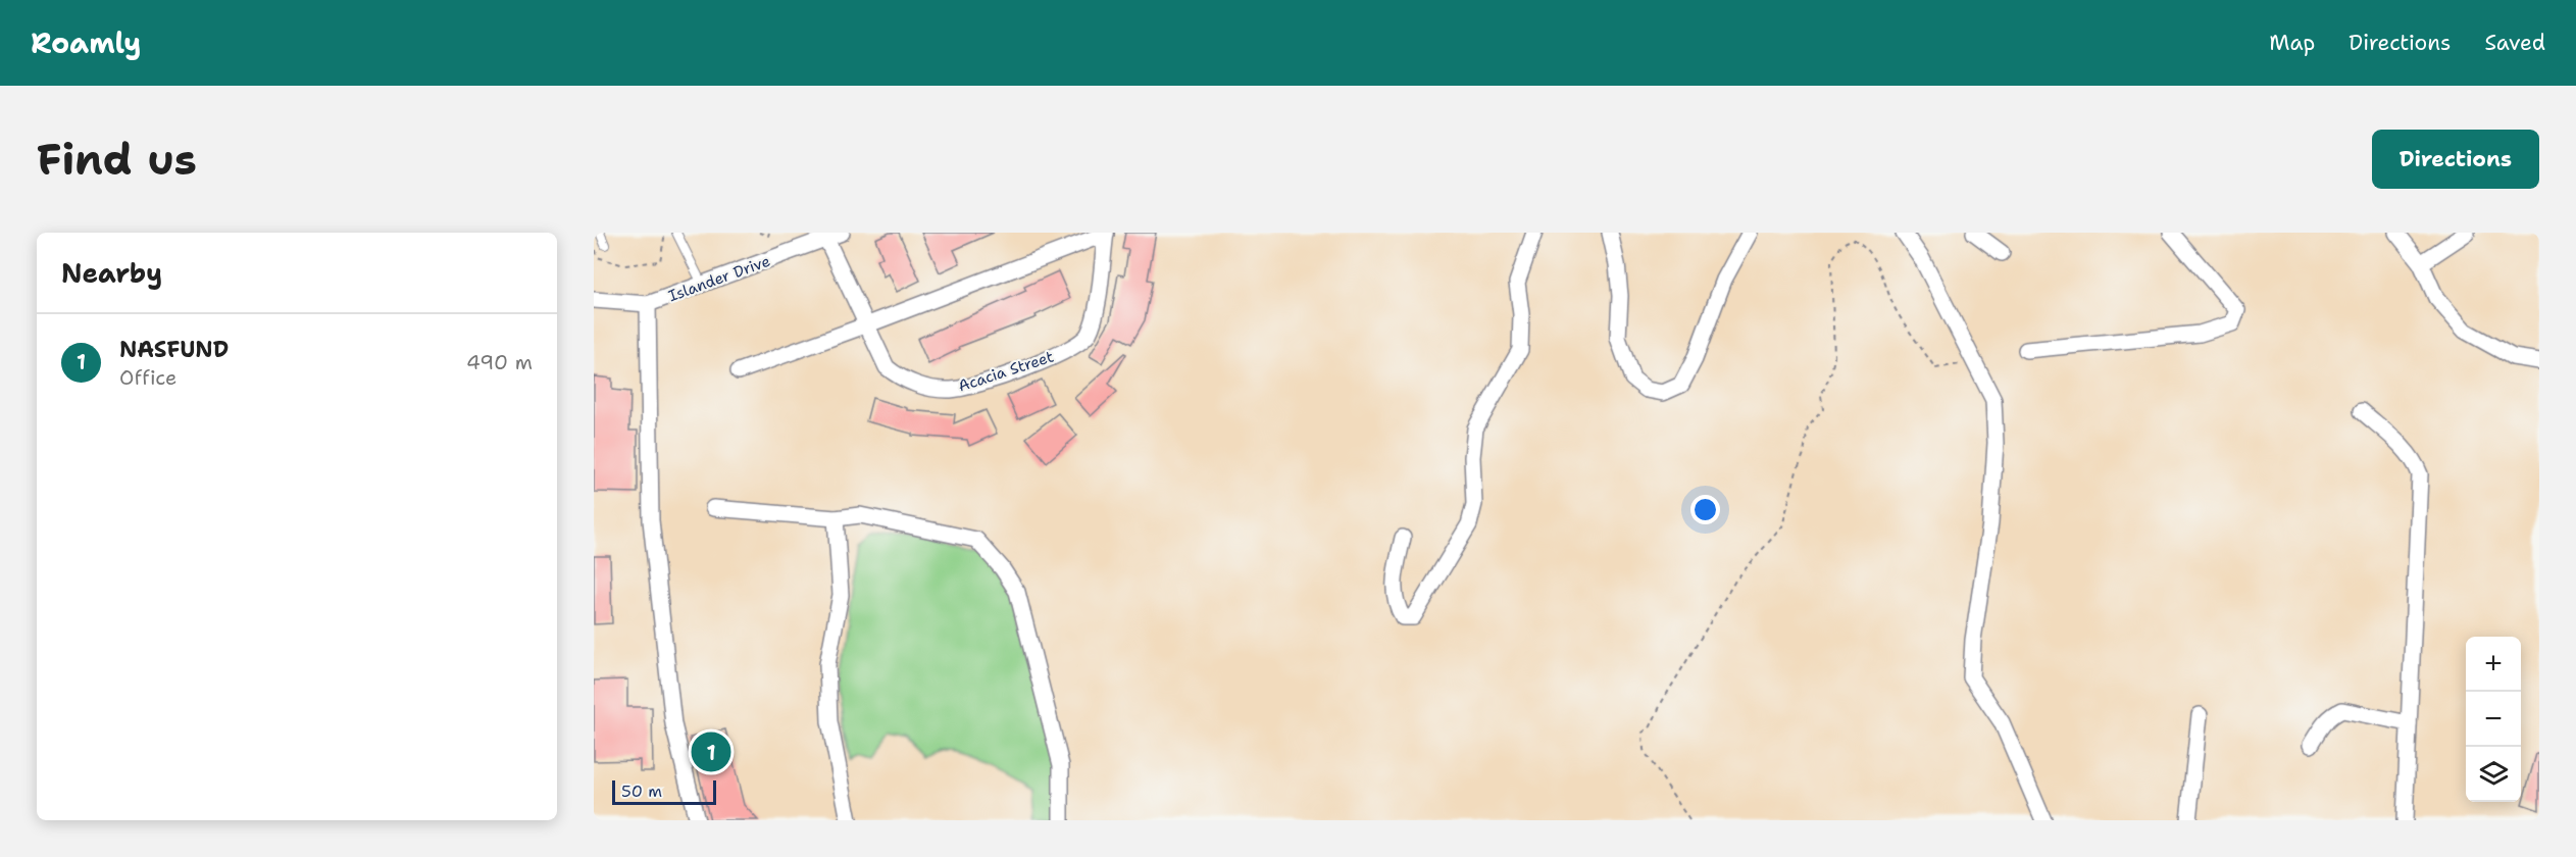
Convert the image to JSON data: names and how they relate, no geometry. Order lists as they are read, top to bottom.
{
  "streets": {
    "street": ["Islander Drive", "Acacia Street"]
  },
  "crossings": [
    ["Islander Drive", "Acacia Street"]
  ],
  "scale_bar": "50 m",
  "page": {
    "header": "Roamly",
    "nav": ["Map", "Directions", "Saved"],
    "buttons": "Directions",
    "title": "Find us",
    "heading": "Nearby",
    "list": [
      {
        "mark": "1",
        "name": "NASFUND",
        "note": "Office",
        "value": "490 m"
      }
    ],
    "map_buttons": ["+", "−"],
    "pins": "1",
    "scale": "50 m"
  }
}
